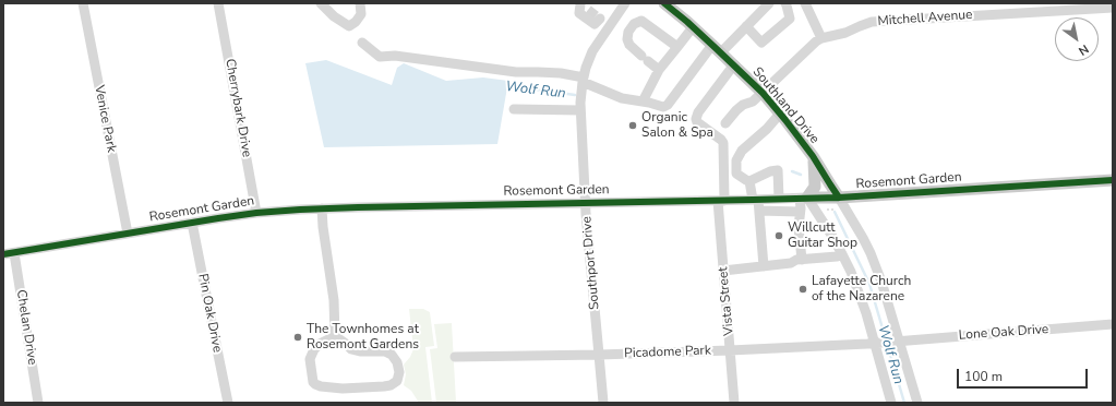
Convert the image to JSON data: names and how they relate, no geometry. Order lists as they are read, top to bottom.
{
  "streets": {
    "main road": ["Southland Drive", "Rosemont Garden"],
    "street": [
      "Mitchell Avenue",
      "Cherrybark Drive",
      "Venice Park",
      "Southport Drive",
      "Vista Street",
      "Pin Oak Drive",
      "Chelan Drive",
      "Lone Oak Drive",
      "Picadome Park"
    ]
  },
  "crossings": [
    ["Mitchell Avenue", "Southland Drive"],
    ["Mitchell Avenue", "Vista Street"],
    ["Southland Drive", "Rosemont Garden"],
    ["Cherrybark Drive", "Rosemont Garden"],
    ["Venice Park", "Rosemont Garden"],
    ["Rosemont Garden", "Southport Drive"],
    ["Rosemont Garden", "Vista Street"],
    ["Rosemont Garden", "Pin Oak Drive"],
    ["Rosemont Garden", "Chelan Drive"],
    ["Southport Drive", "Picadome Park"],
    ["Vista Street", "Picadome Park"],
    ["Lone Oak Drive", "Picadome Park"]
  ],
  "water": ["Wolf Run"],
  "places": [
    "Organic Salon & Spa",
    "Willcutt Guitar Shop",
    "Lafayette Church of the Nazarene",
    "The Townhomes at Rosemont Gardens"
  ],
  "scale_bar": "100 m",
  "north": "bottom right"
}
